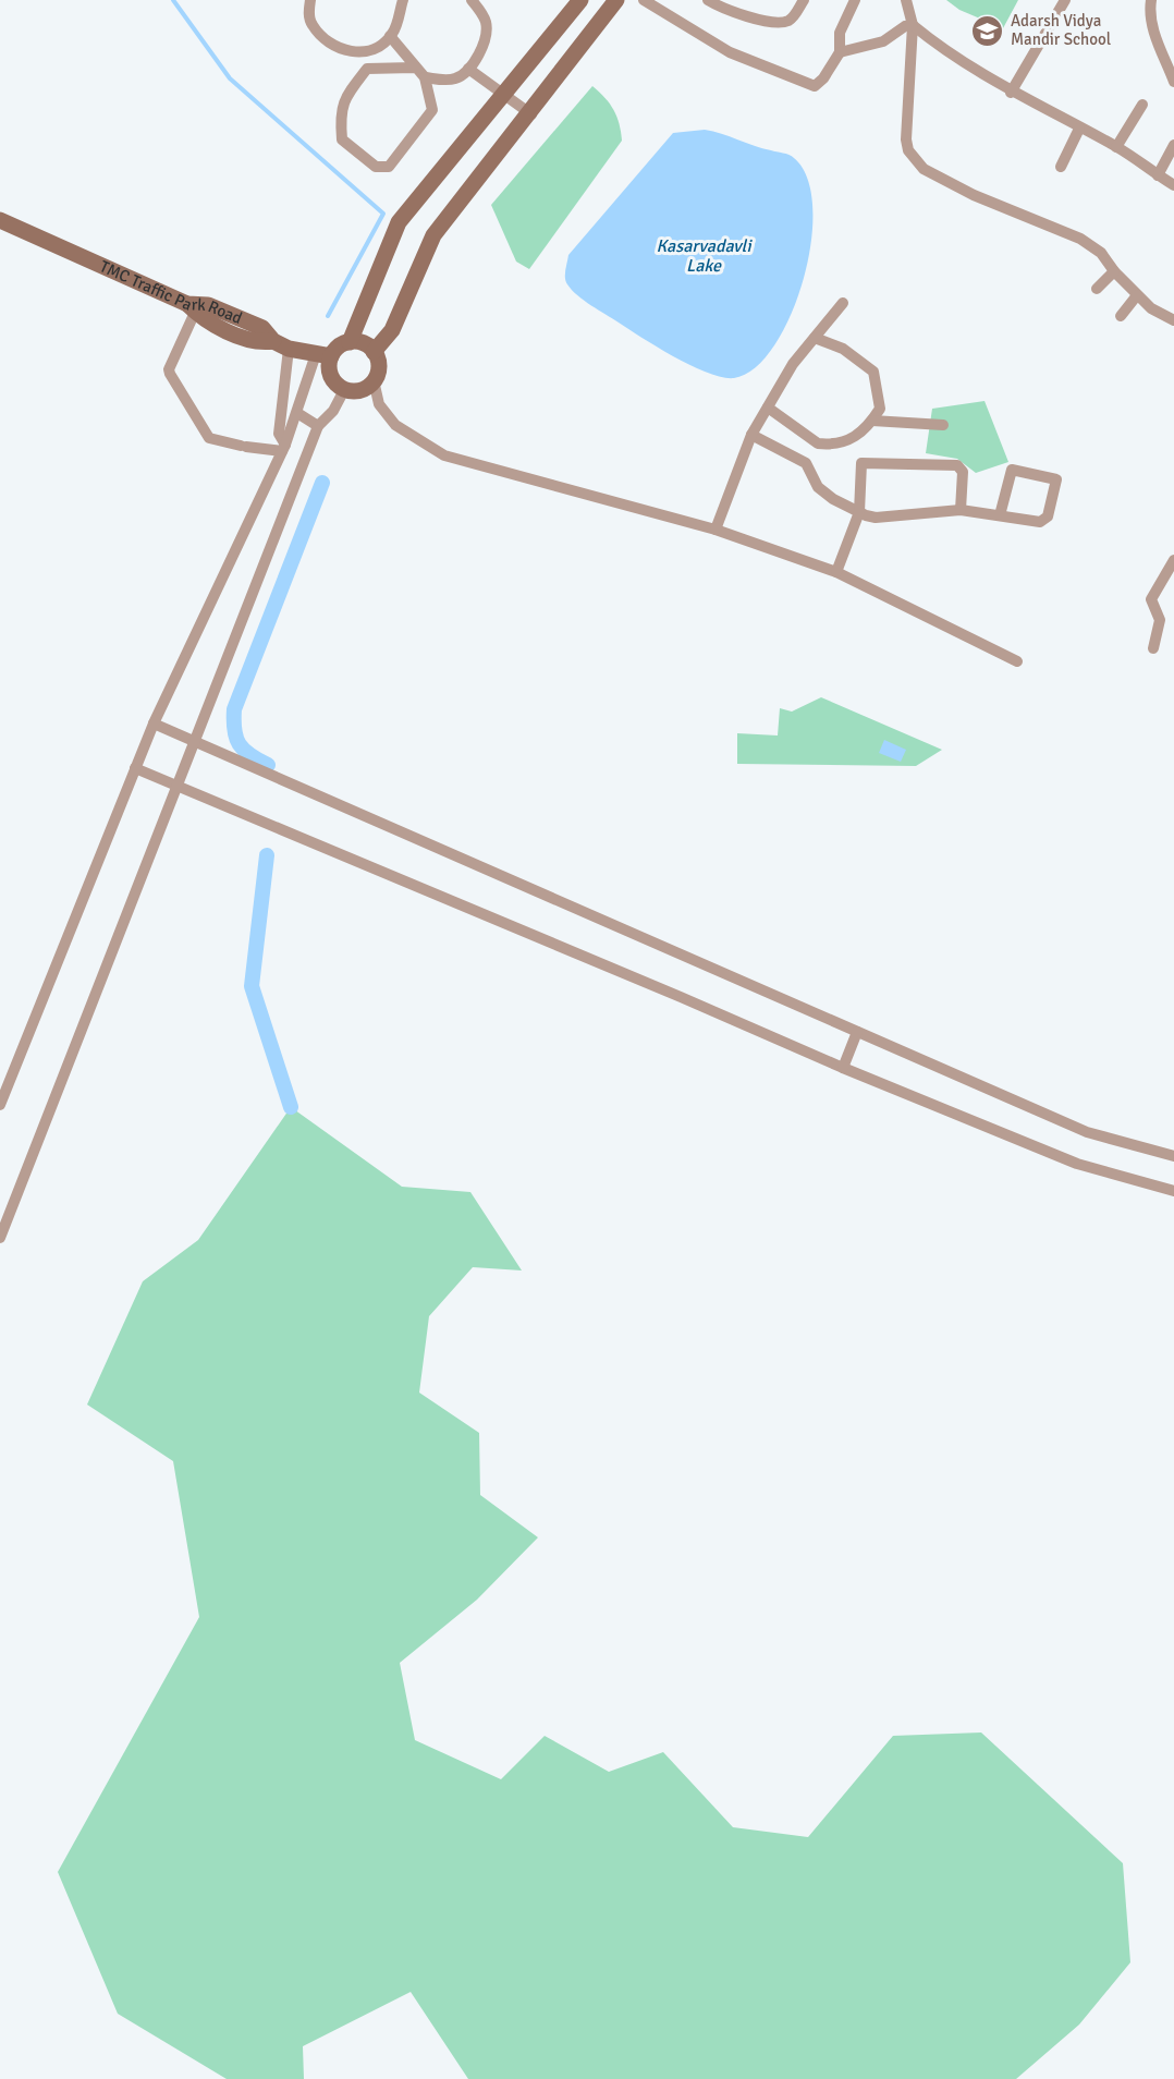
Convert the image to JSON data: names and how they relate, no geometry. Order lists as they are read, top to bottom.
{
  "streets": {
    "street": ["TMC Traffic Park Road"]
  },
  "water": ["Kasarvadavli Lake"],
  "places": {
    "school or university": ["Adarsh Vidya Mandir School"]
  }
}
